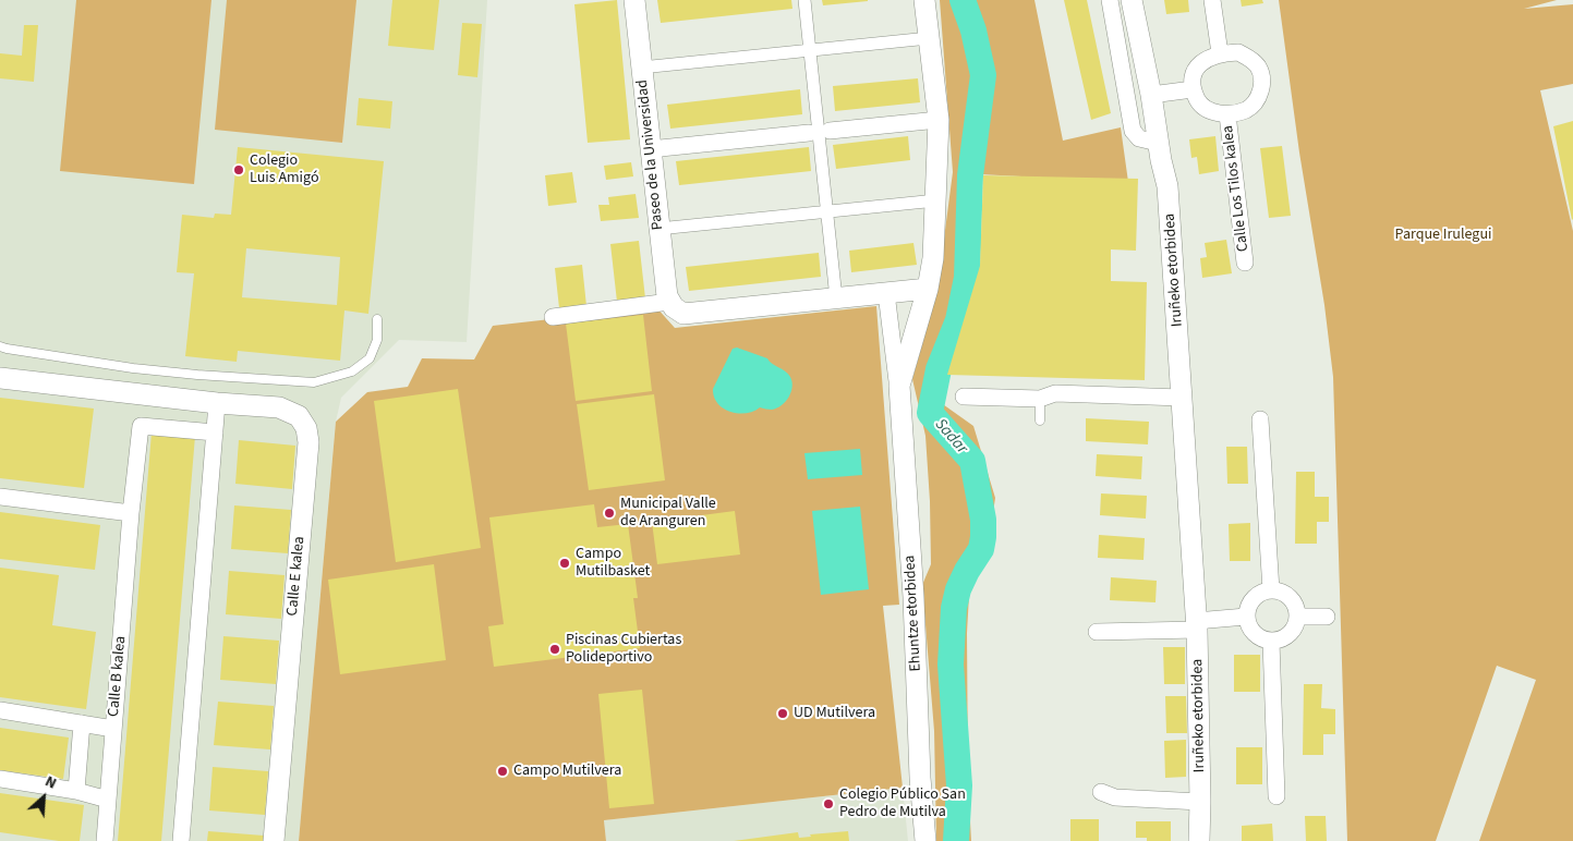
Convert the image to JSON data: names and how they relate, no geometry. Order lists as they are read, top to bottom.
{
  "streets": {
    "street": [
      "Paseo de la Universidad",
      "Calle Los Tilos kalea",
      "Iruñeko etorbidea",
      "Calle E kalea",
      "Ehuntze etorbidea",
      "Calle B kalea"
    ]
  },
  "water": ["Sadar"],
  "parks": ["Parque Irulegui"],
  "places": [
    "Colegio Luis Amigó",
    "Municipal Valle de Aranguren",
    "Campo Mutilbasket",
    "Piscinas Cubiertas Polideportivo",
    "UD Mutilvera",
    "Campo Mutilvera",
    "Colegio Público San Pedro de Mutilva"
  ],
  "north": "top right"
}
